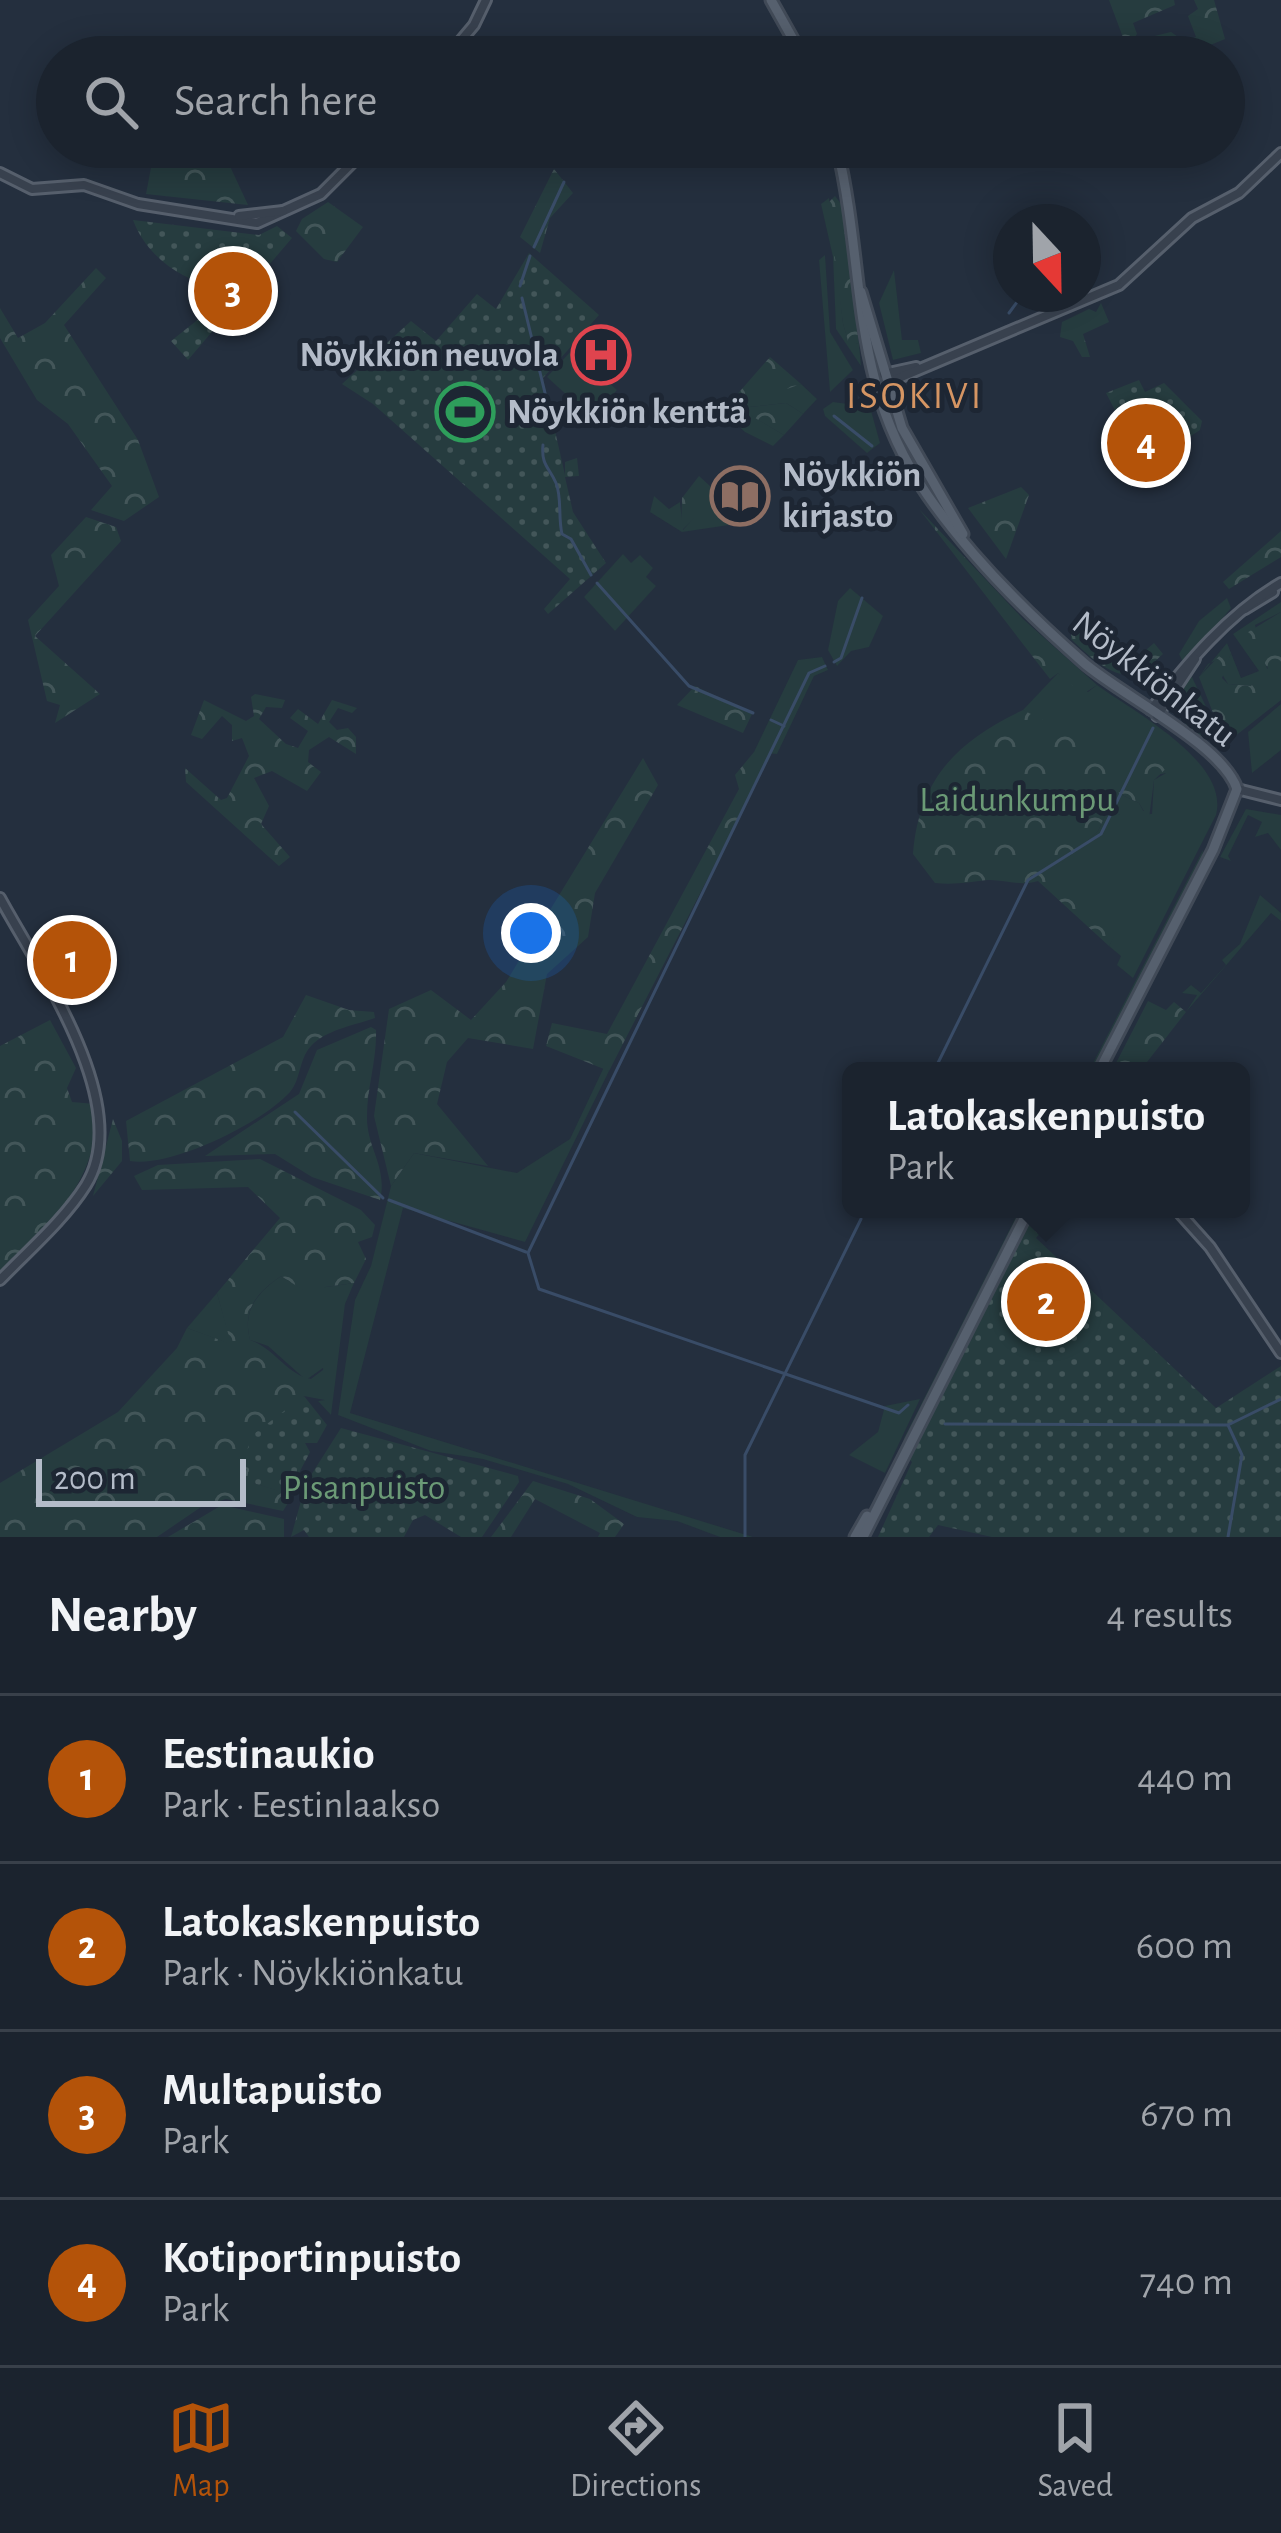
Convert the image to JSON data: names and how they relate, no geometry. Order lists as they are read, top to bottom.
{
  "streets": {
    "main road": ["Nöykkiönkatu"]
  },
  "districts": ["ISOKIVI"],
  "parks": ["Laidunkumpu", "Pisanpuisto"],
  "places": {
    "hospital": ["Nöykkiön neuvola"],
    "sports": ["Nöykkiön kenttä"],
    "library": ["Nöykkiön kirjasto"]
  },
  "scale_bar": "200 m",
  "north": "bottom",
  "page": {
    "search": "Search here",
    "pins": [
      "3",
      "4",
      "1",
      "2"
    ],
    "popup": ["Latokaskenpuisto", "Park"],
    "scale": "200 m",
    "heading": ["Nearby", "4 results"],
    "list": [
      {
        "mark": "1",
        "name": "Eestinaukio",
        "note": "Park · Eestinlaakso",
        "value": "440 m"
      },
      {
        "mark": "2",
        "name": "Latokaskenpuisto",
        "note": "Park · Nöykkiönkatu",
        "value": "600 m"
      },
      {
        "mark": "3",
        "name": "Multapuisto",
        "note": "Park",
        "value": "670 m"
      },
      {
        "mark": "4",
        "name": "Kotiportinpuisto",
        "note": "Park",
        "value": "740 m"
      }
    ],
    "nav": ["Map", "Directions", "Saved"]
  }
}
